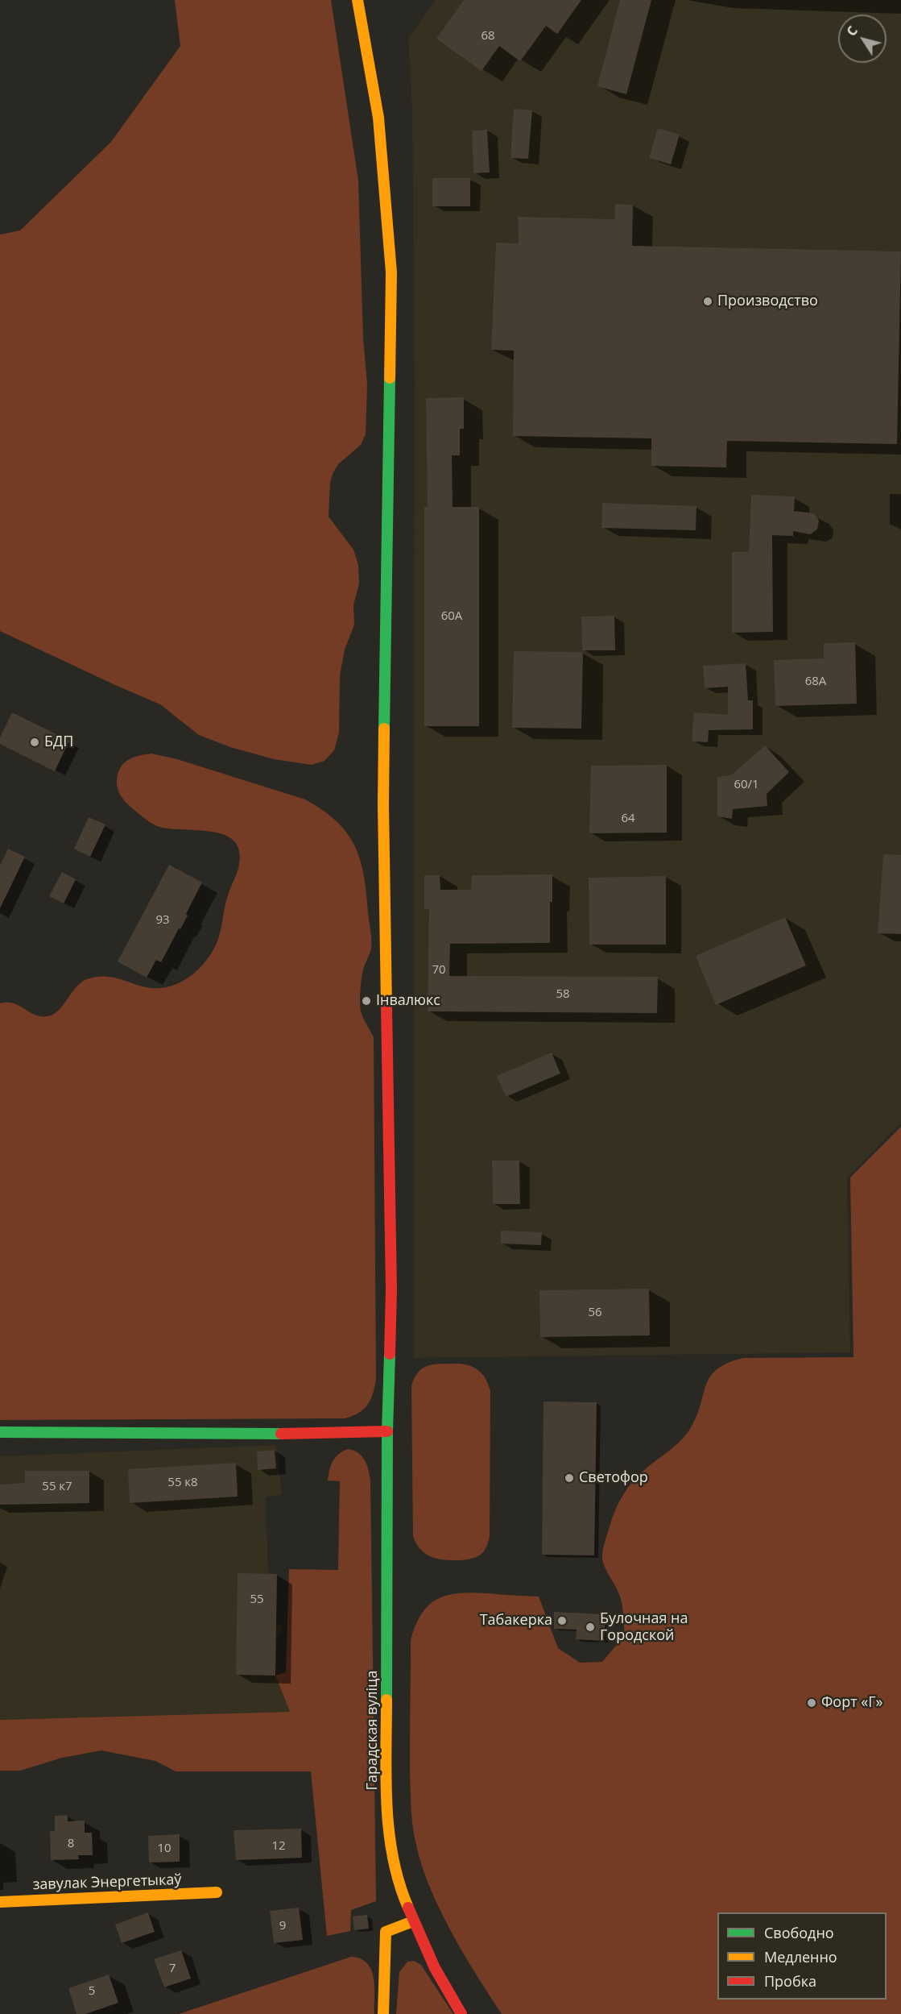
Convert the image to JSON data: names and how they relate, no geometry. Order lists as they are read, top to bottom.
{
  "streets": {
    "main road": ["Гарадская вуліца", "завулак Энергетыкаў"]
  },
  "places": [
    "Производство",
    "БДП",
    "Інвалюкс",
    "Светофор",
    "Табакерка",
    "Булочная на Городской",
    "Форт «Г»"
  ],
  "house_numbers": [
    "68",
    "60А",
    "68А",
    "60/1",
    "64",
    "93",
    "70",
    "58",
    "56",
    "55 к8",
    "55 к7",
    "55",
    "8",
    "12",
    "10",
    "9",
    "7",
    "5"
  ],
  "legend": ["Свободно", "Медленно", "Пробка"],
  "north": "top left"
}
